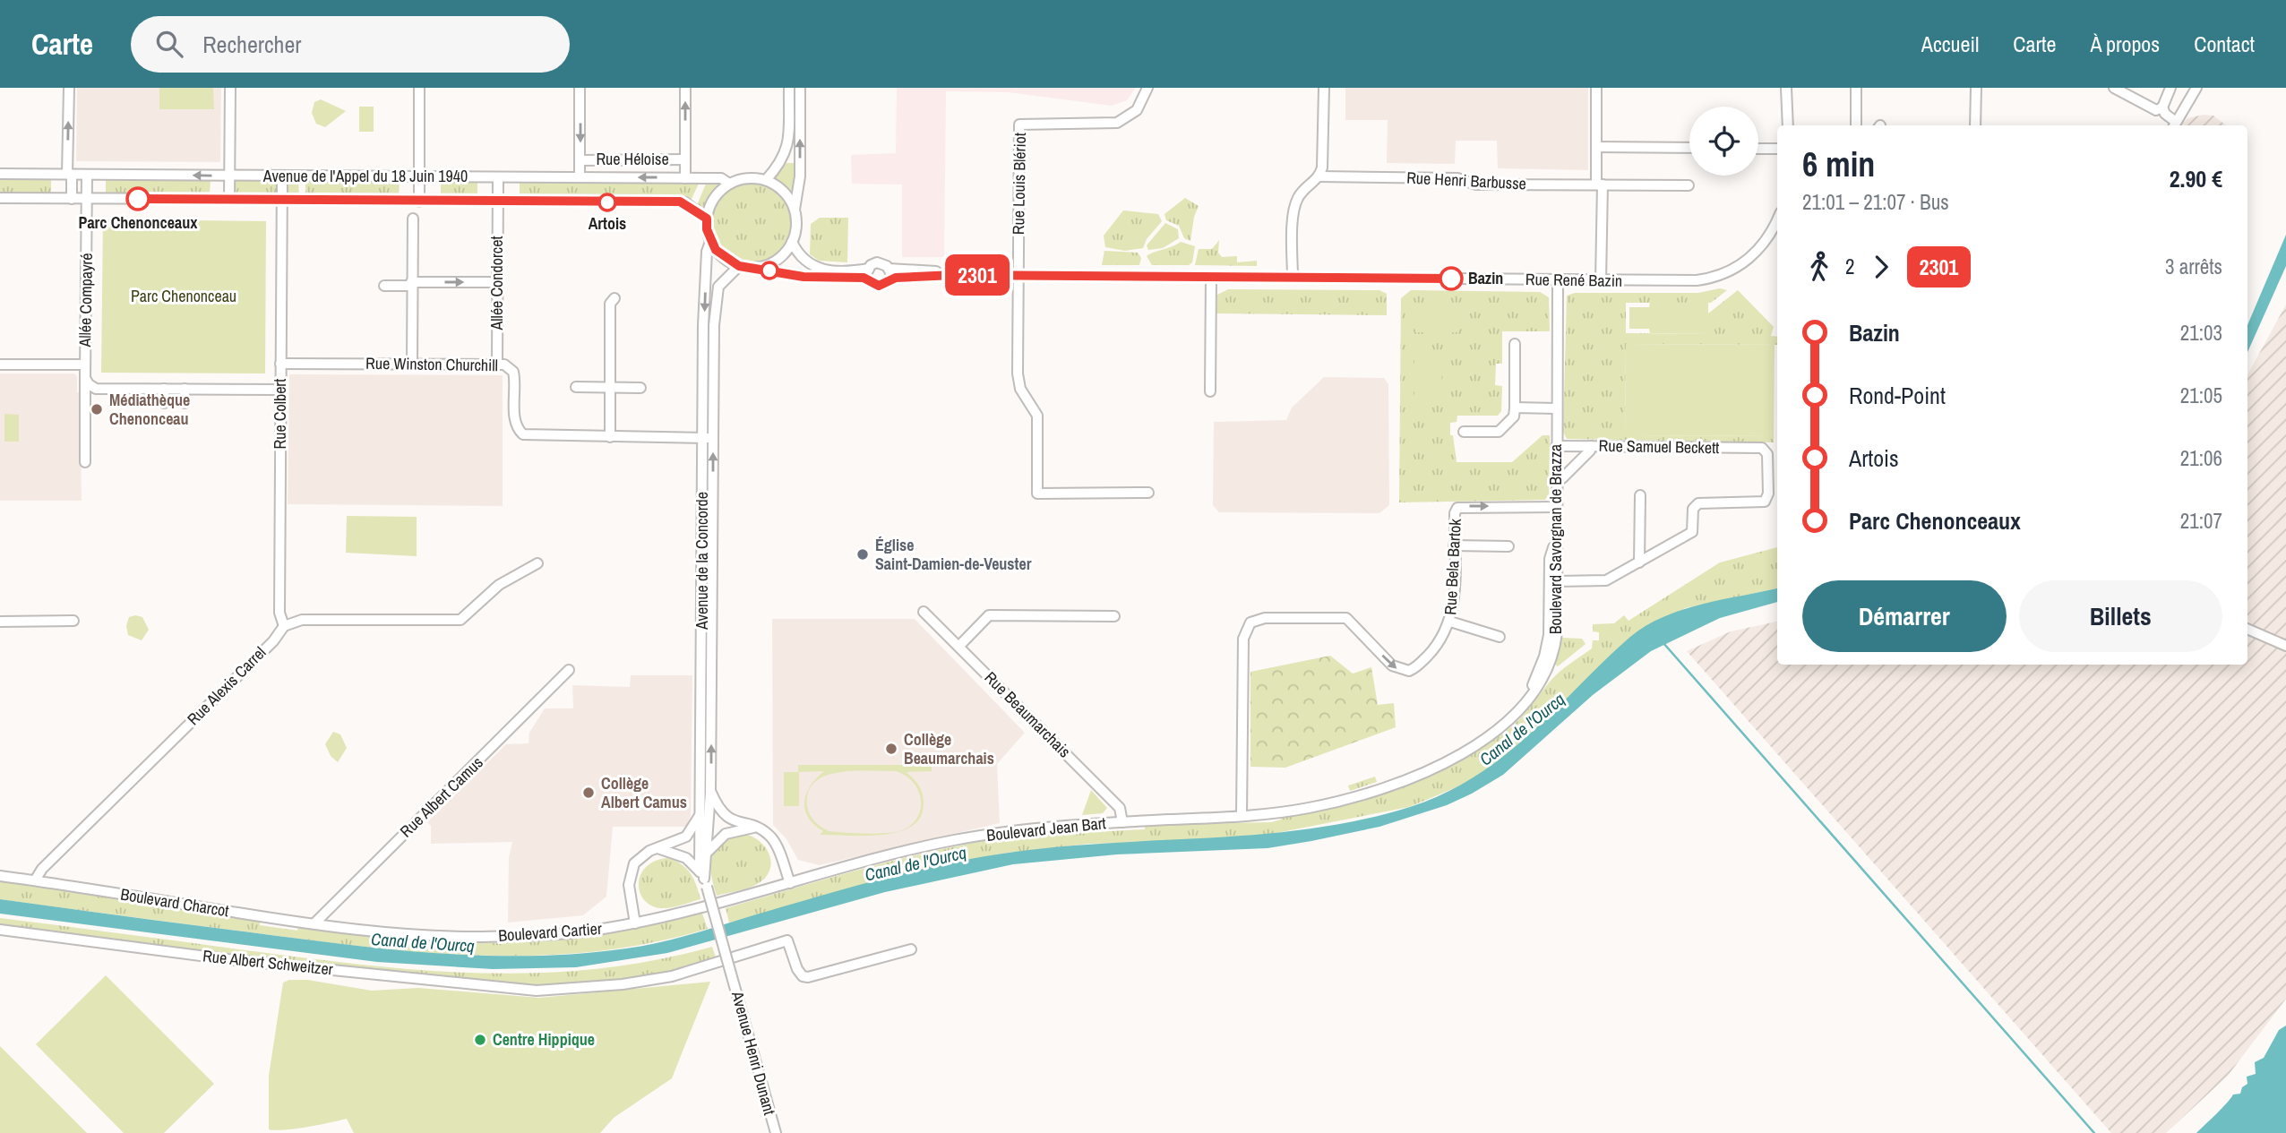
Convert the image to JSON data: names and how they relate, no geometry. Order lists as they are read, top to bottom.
{
  "streets": {
    "street": [
      "Rue Héloise",
      "Avenue de l'Appel du 18 Juin 1940",
      "Rue Henri Barbusse",
      "Rue Louis Blériot",
      "Rue René Bazin",
      "Allée Condorcet",
      "Allée Compayré",
      "Rue Winston Churchill",
      "Rue Colbert",
      "Rue Samuel Beckett",
      "Boulevard Savorgnan de Brazza",
      "Avenue de la Concorde",
      "Rue Bela Bartok",
      "Rue Alexis Carrel",
      "Rue Beaumarchais",
      "Rue Albert Camus",
      "Boulevard Jean Bart",
      "Boulevard Charcot",
      "Boulevard Cartier",
      "Rue Albert Schweitzer",
      "Avenue Henri Dunant"
    ]
  },
  "crossings": [
    ["Avenue de l'Appel du 18 Juin 1940", "Allée Condorcet"],
    ["Avenue de l'Appel du 18 Juin 1940", "Allée Compayré"],
    ["Avenue de l'Appel du 18 Juin 1940", "Rue Colbert"],
    ["Avenue de l'Appel du 18 Juin 1940", "Avenue de la Concorde"],
    ["Rue Louis Blériot", "Rue René Bazin"],
    ["Rue René Bazin", "Boulevard Savorgnan de Brazza"],
    ["Allée Condorcet", "Rue Winston Churchill"],
    ["Rue Winston Churchill", "Rue Colbert"],
    ["Rue Winston Churchill", "Avenue de la Concorde"],
    ["Rue Colbert", "Rue Alexis Carrel"],
    ["Rue Samuel Beckett", "Boulevard Savorgnan de Brazza"],
    ["Boulevard Savorgnan de Brazza", "Rue Bela Bartok"],
    ["Boulevard Savorgnan de Brazza", "Boulevard Jean Bart"],
    ["Avenue de la Concorde", "Avenue Henri Dunant"],
    ["Rue Bela Bartok", "Boulevard Jean Bart"],
    ["Rue Alexis Carrel", "Boulevard Charcot"],
    ["Rue Beaumarchais", "Boulevard Jean Bart"],
    ["Rue Albert Camus", "Boulevard Charcot"],
    ["Rue Albert Camus", "Boulevard Cartier"],
    ["Boulevard Jean Bart", "Boulevard Cartier"],
    ["Boulevard Charcot", "Boulevard Cartier"]
  ],
  "water": ["Canal de l'Ourcq"],
  "parks": ["Parc Chenonceau"],
  "places": [
    "Parc Chenonceaux",
    "Artois",
    "Bazin",
    "Médiathèque Chenonceau",
    "Église Saint-Damien-de-Veuster",
    "Collège Beaumarchais",
    "Collège Albert Camus",
    "Centre Hippique"
  ],
  "lines": ["bus line 2301"],
  "page": {
    "header": "Carte",
    "search": "Rechercher",
    "nav": [
      "Accueil",
      "Carte",
      "À propos",
      "Contact"
    ],
    "on_map": "2301",
    "heading": ["6 min", "21:01 – 21:07 · Bus", "2.90 €"],
    "legs": ["2", "2301", "3 arrêts"],
    "list": [
      {
        "name": "Bazin",
        "value": "21:03"
      },
      {
        "name": "Rond-Point",
        "value": "21:05"
      },
      {
        "name": "Artois",
        "value": "21:06"
      },
      {
        "name": "Parc Chenonceaux",
        "value": "21:07"
      }
    ],
    "buttons": ["Démarrer", "Billets"]
  }
}
